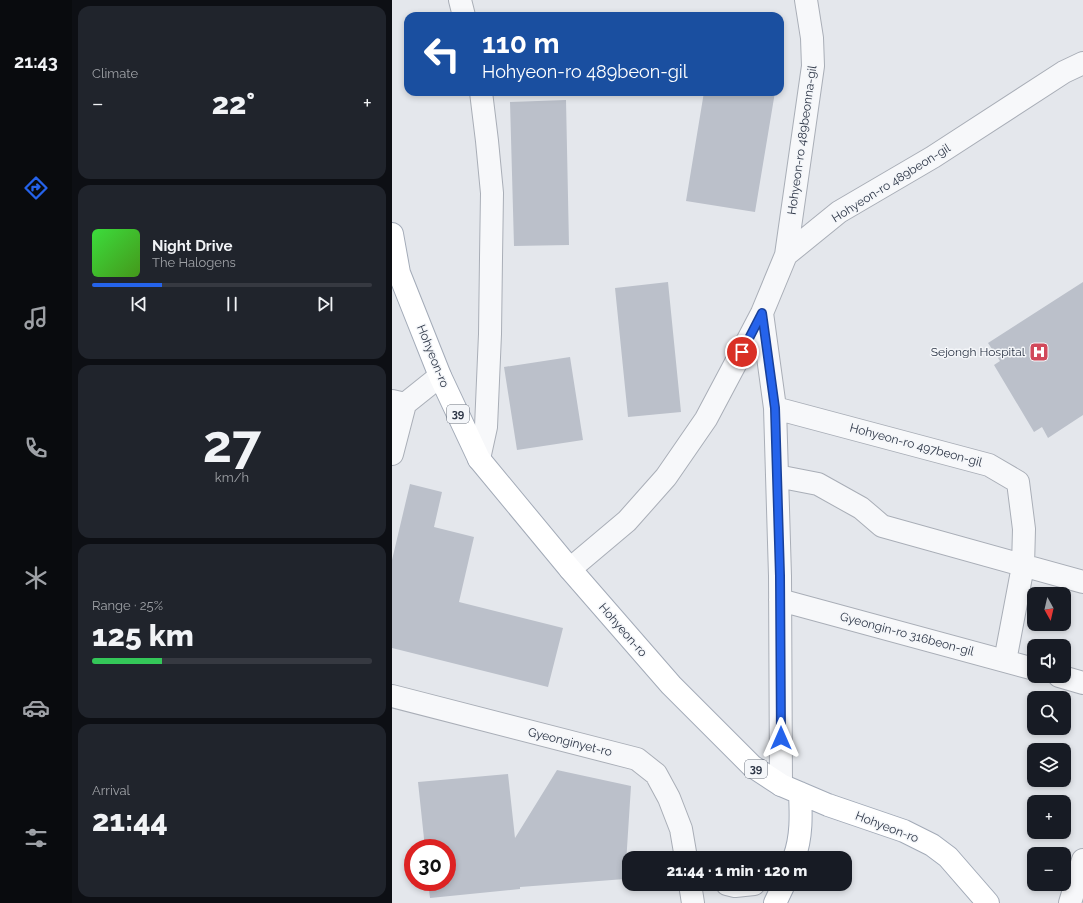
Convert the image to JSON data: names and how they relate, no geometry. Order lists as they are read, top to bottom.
{
  "streets": {
    "main road": ["Hohyeon-ro", "39"],
    "street": [
      "Hohyeon-ro 489beonna-gil",
      "Hohyeon-ro 489beon-gil",
      "Hohyeon-ro 497beon-gil",
      "Gyeongin-ro 316beon-gil",
      "Gyeonginyet-ro"
    ]
  },
  "crossings": [
    ["Hohyeon-ro 489beonna-gil", "Hohyeon-ro 489beon-gil"],
    ["Hohyeon-ro 489beon-gil", "Hohyeon-ro"]
  ],
  "places": {
    "hospital": ["Sejongh Hospital"]
  },
  "north": "bottom",
  "page": {
    "tabs": "21:43",
    "tile": [
      "Climate",
      ["27", "km/h"],
      ["Range · 25%", "125 km"],
      ["Arrival", "21:44"]
    ],
    "turn": ["110 m", "Hohyeon-ro 489beon-gil"],
    "heat": ["−", "22°", "+"],
    "song": ["Night Drive", "The Halogens"],
    "map_buttons": ["+", "−"],
    "limit": "30",
    "trip": "21:44 · 1 min · 120 m"
  }
}
